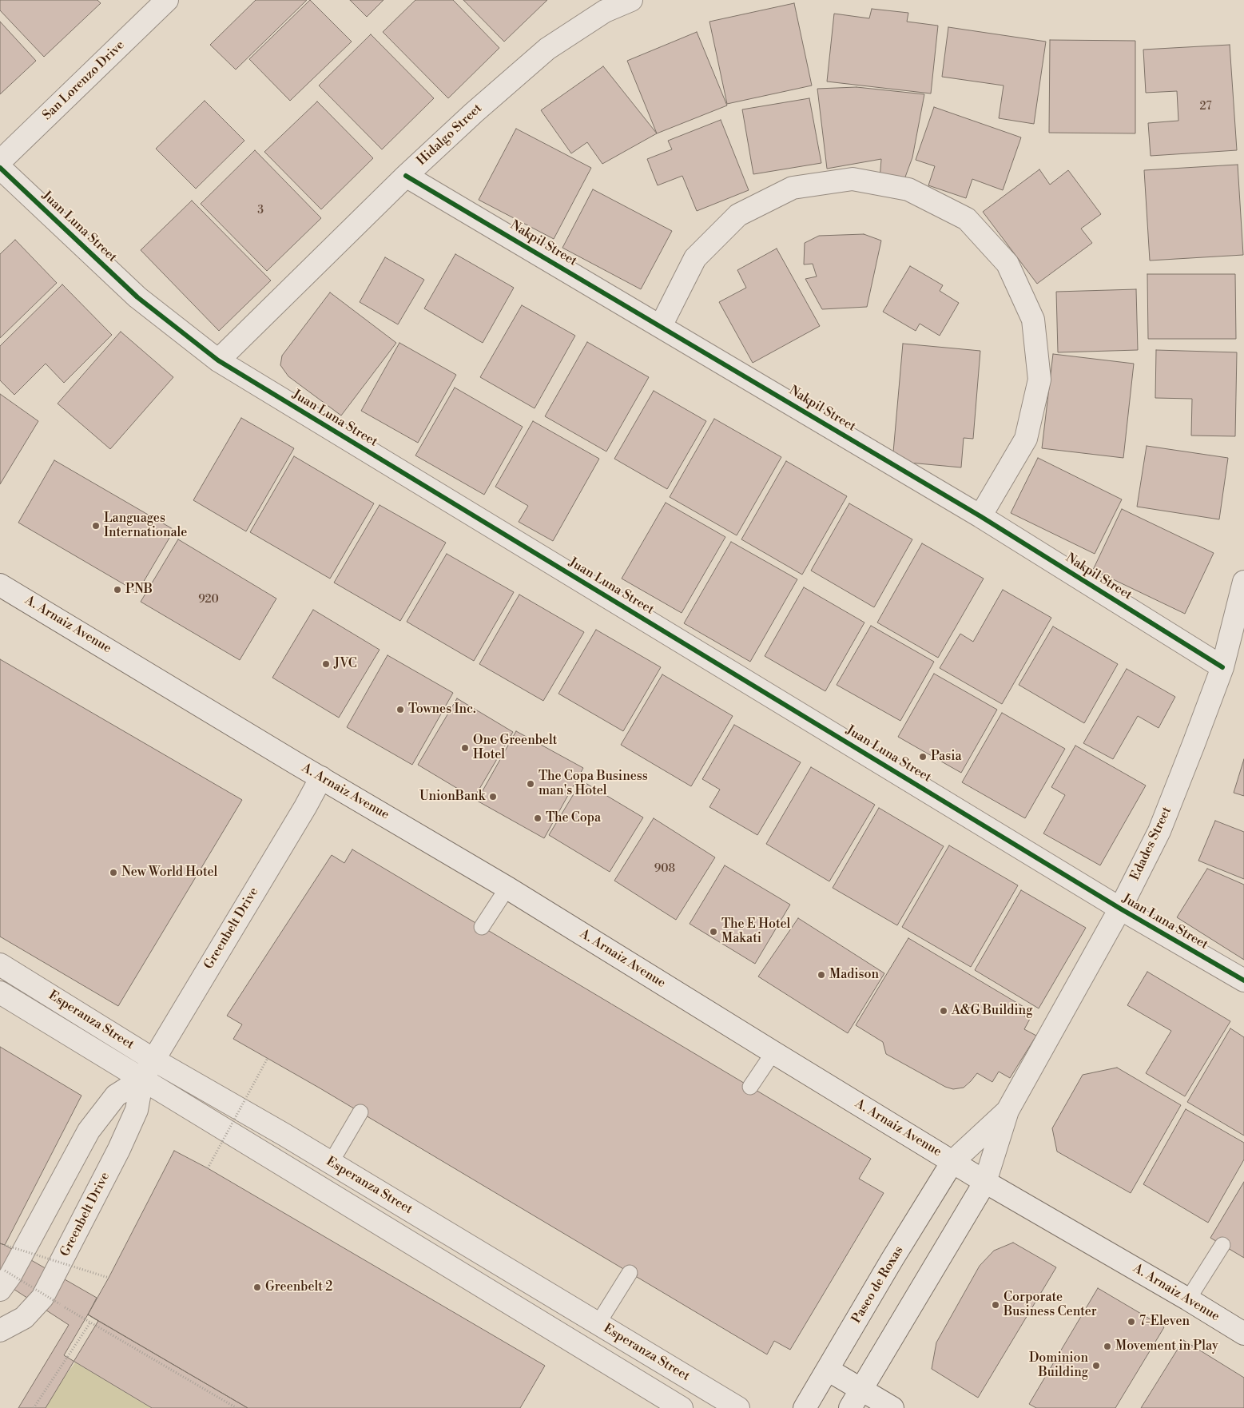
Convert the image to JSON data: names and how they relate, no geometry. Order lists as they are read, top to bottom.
{
  "streets": {
    "street": [
      "San Lorenzo Drive",
      "Hidalgo Street",
      "Juan Luna Street",
      "Nakpil Street",
      "A. Arnaiz Avenue",
      "Edades Street",
      "Greenbelt Drive",
      "Esperanza Street",
      "Paseo de Roxas"
    ]
  },
  "crossings": [
    ["Hidalgo Street", "Juan Luna Street"],
    ["Hidalgo Street", "Nakpil Street"],
    ["Juan Luna Street", "Edades Street"],
    ["Nakpil Street", "Edades Street"],
    ["A. Arnaiz Avenue", "Edades Street"],
    ["A. Arnaiz Avenue", "Greenbelt Drive"],
    ["A. Arnaiz Avenue", "Paseo de Roxas"],
    ["Edades Street", "Paseo de Roxas"],
    ["Greenbelt Drive", "Esperanza Street"]
  ],
  "places": [
    "Languages Internationale",
    "PNB",
    "JVC",
    "Townes Inc.",
    "One Greenbelt Hotel",
    "Pasia",
    "The Copa Business man's Hotel",
    "UnionBank",
    "The Copa",
    "New World Hotel",
    "The E Hotel Makati",
    "Madison",
    "A&G Building",
    "Greenbelt 2",
    "Corporate Business Center",
    "7-Eleven",
    "Movement in Play",
    "Dominion Building"
  ],
  "house_numbers": [
    "27",
    "3",
    "920",
    "908"
  ]
}
